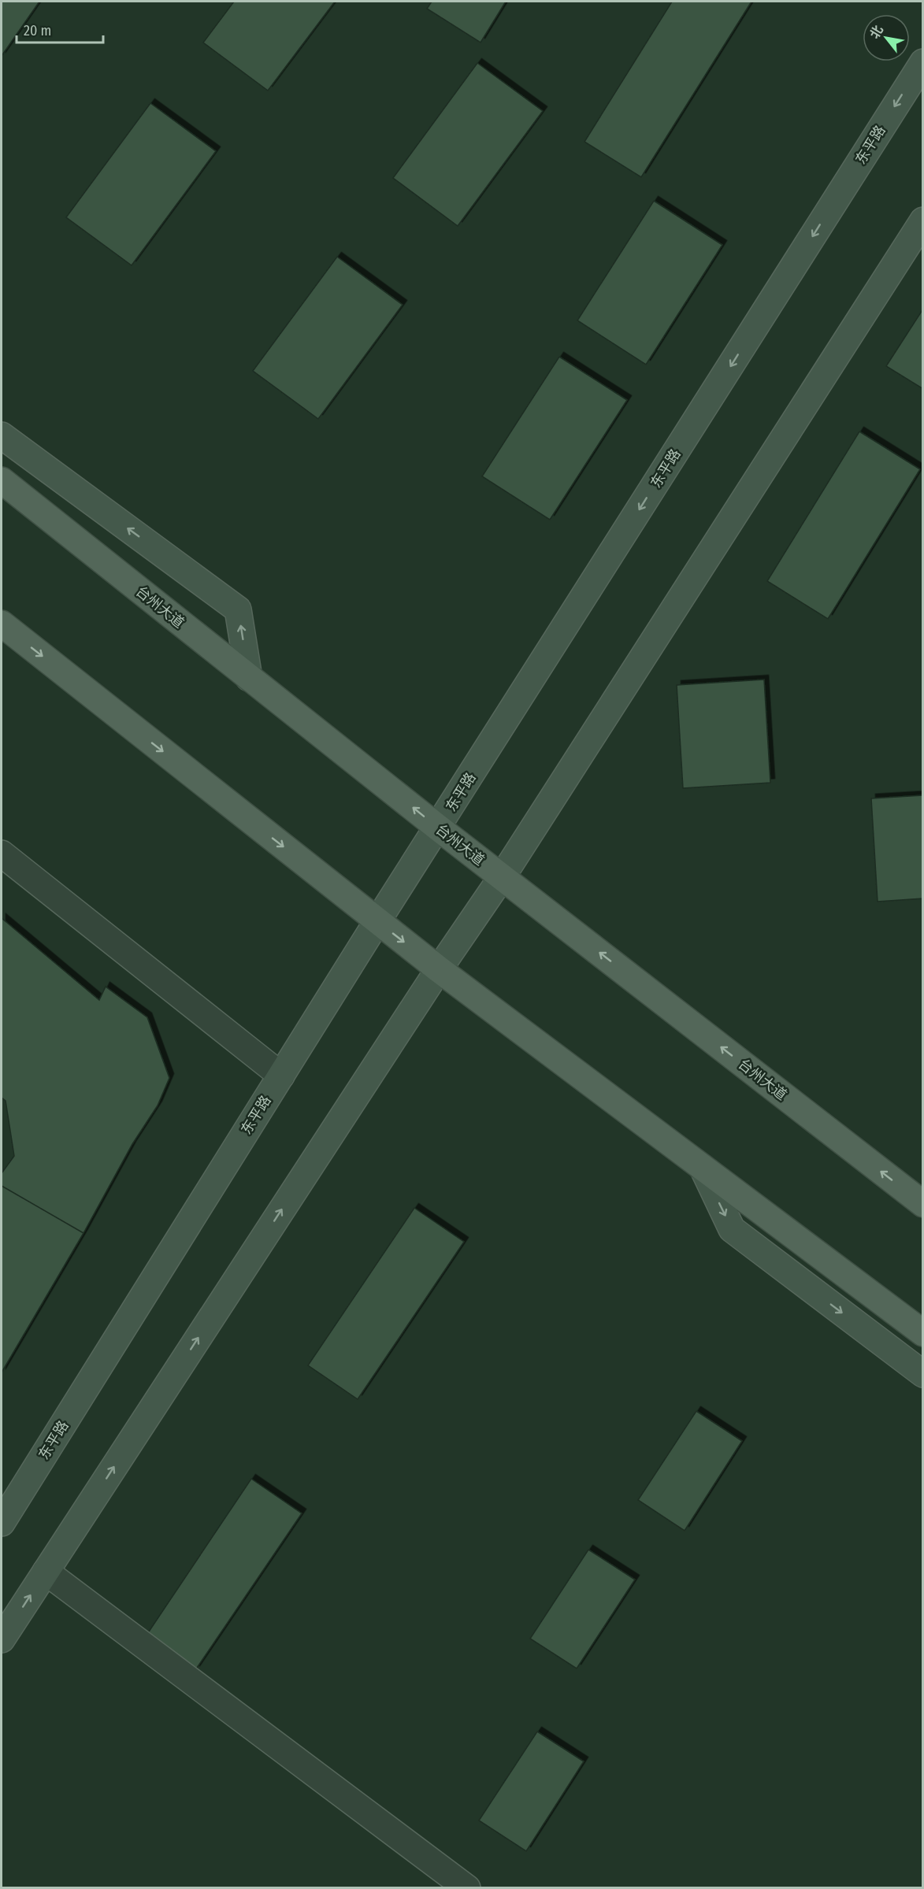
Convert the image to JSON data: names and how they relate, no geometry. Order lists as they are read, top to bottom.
{
  "streets": {
    "main road": ["东平路", "台州大道"]
  },
  "crossings": [
    ["东平路", "台州大道"]
  ],
  "scale_bar": "20 m",
  "north": "top left"
}
